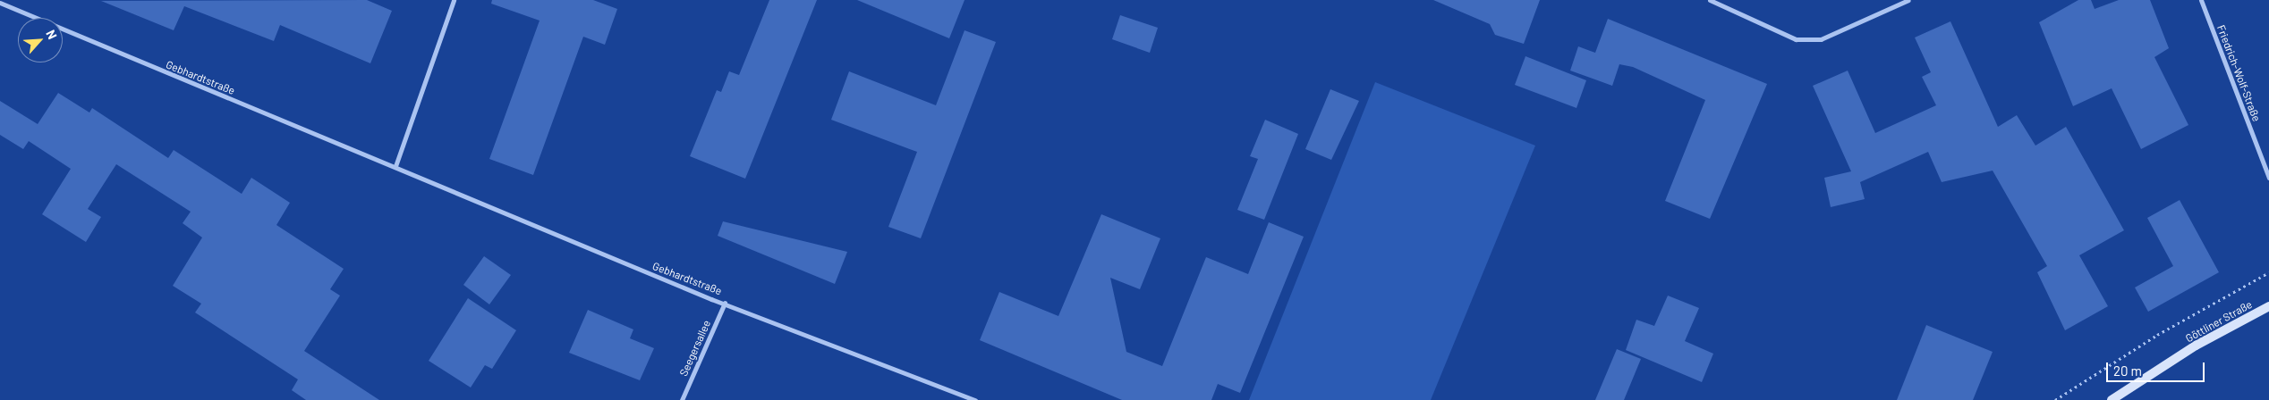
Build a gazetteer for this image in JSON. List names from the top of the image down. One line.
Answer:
{"streets":{"street":["Friedrich-Wolf-Straße","Gebhardtstraße","Göttliner Straße","Seegersallee"]},"crossings":[["Gebhardtstraße","Seegersallee"]],"scale_bar":"20 m","north":"top right"}
